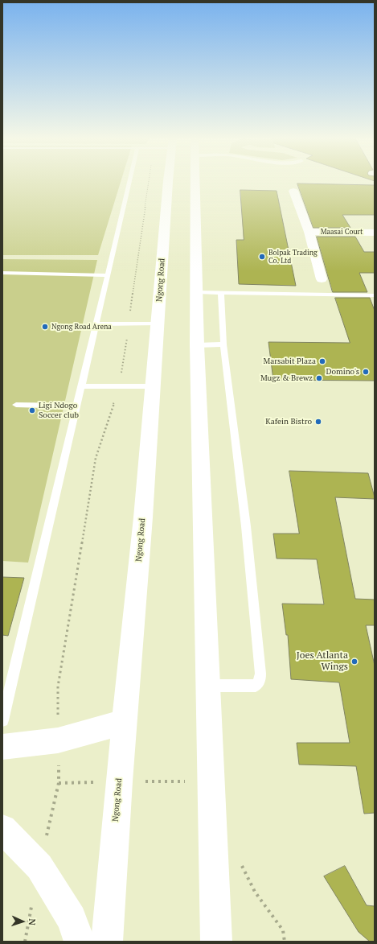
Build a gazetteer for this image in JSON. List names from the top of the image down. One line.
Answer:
{"streets":{"main road":["Maasai Court","Ngong Road"]},"places":["Bolpak Trading Co. Ltd","Ngong Road Arena","Marsabit Plaza","Domino's","Mugz & Brewz","Ligi Ndogo Soccer club","Kafein Bistro","Joes Atlanta Wings"],"north":"right"}
